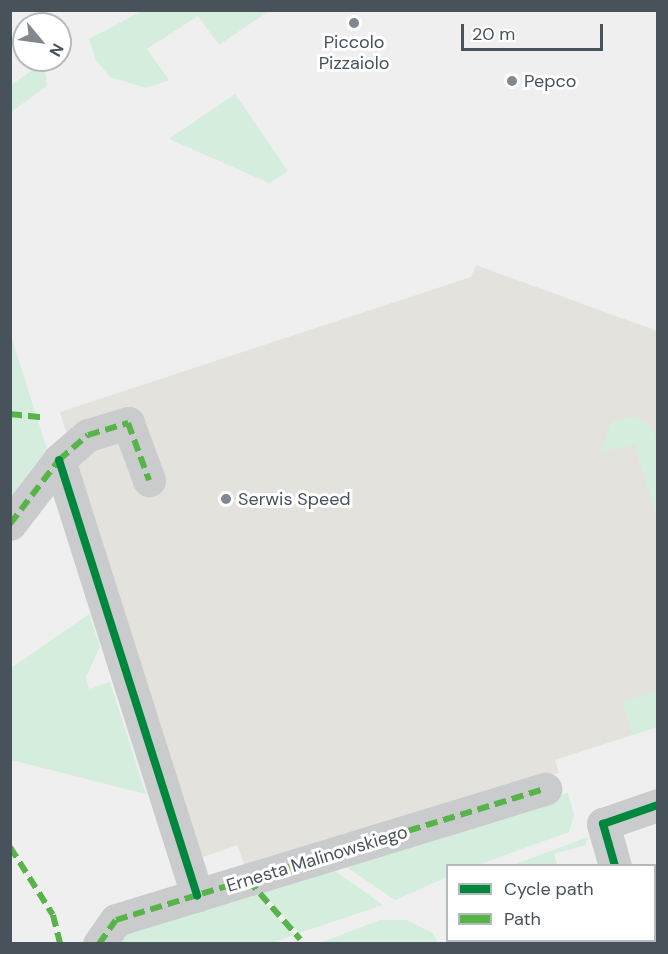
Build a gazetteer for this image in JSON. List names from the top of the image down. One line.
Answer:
{"streets":{"street":["Ernesta Malinowskiego"]},"places":["Piccolo Pizzaiolo","Pepco","Serwis Speed"],"legend":["Cycle path","Path"],"scale_bar":"20 m","north":"bottom right"}
